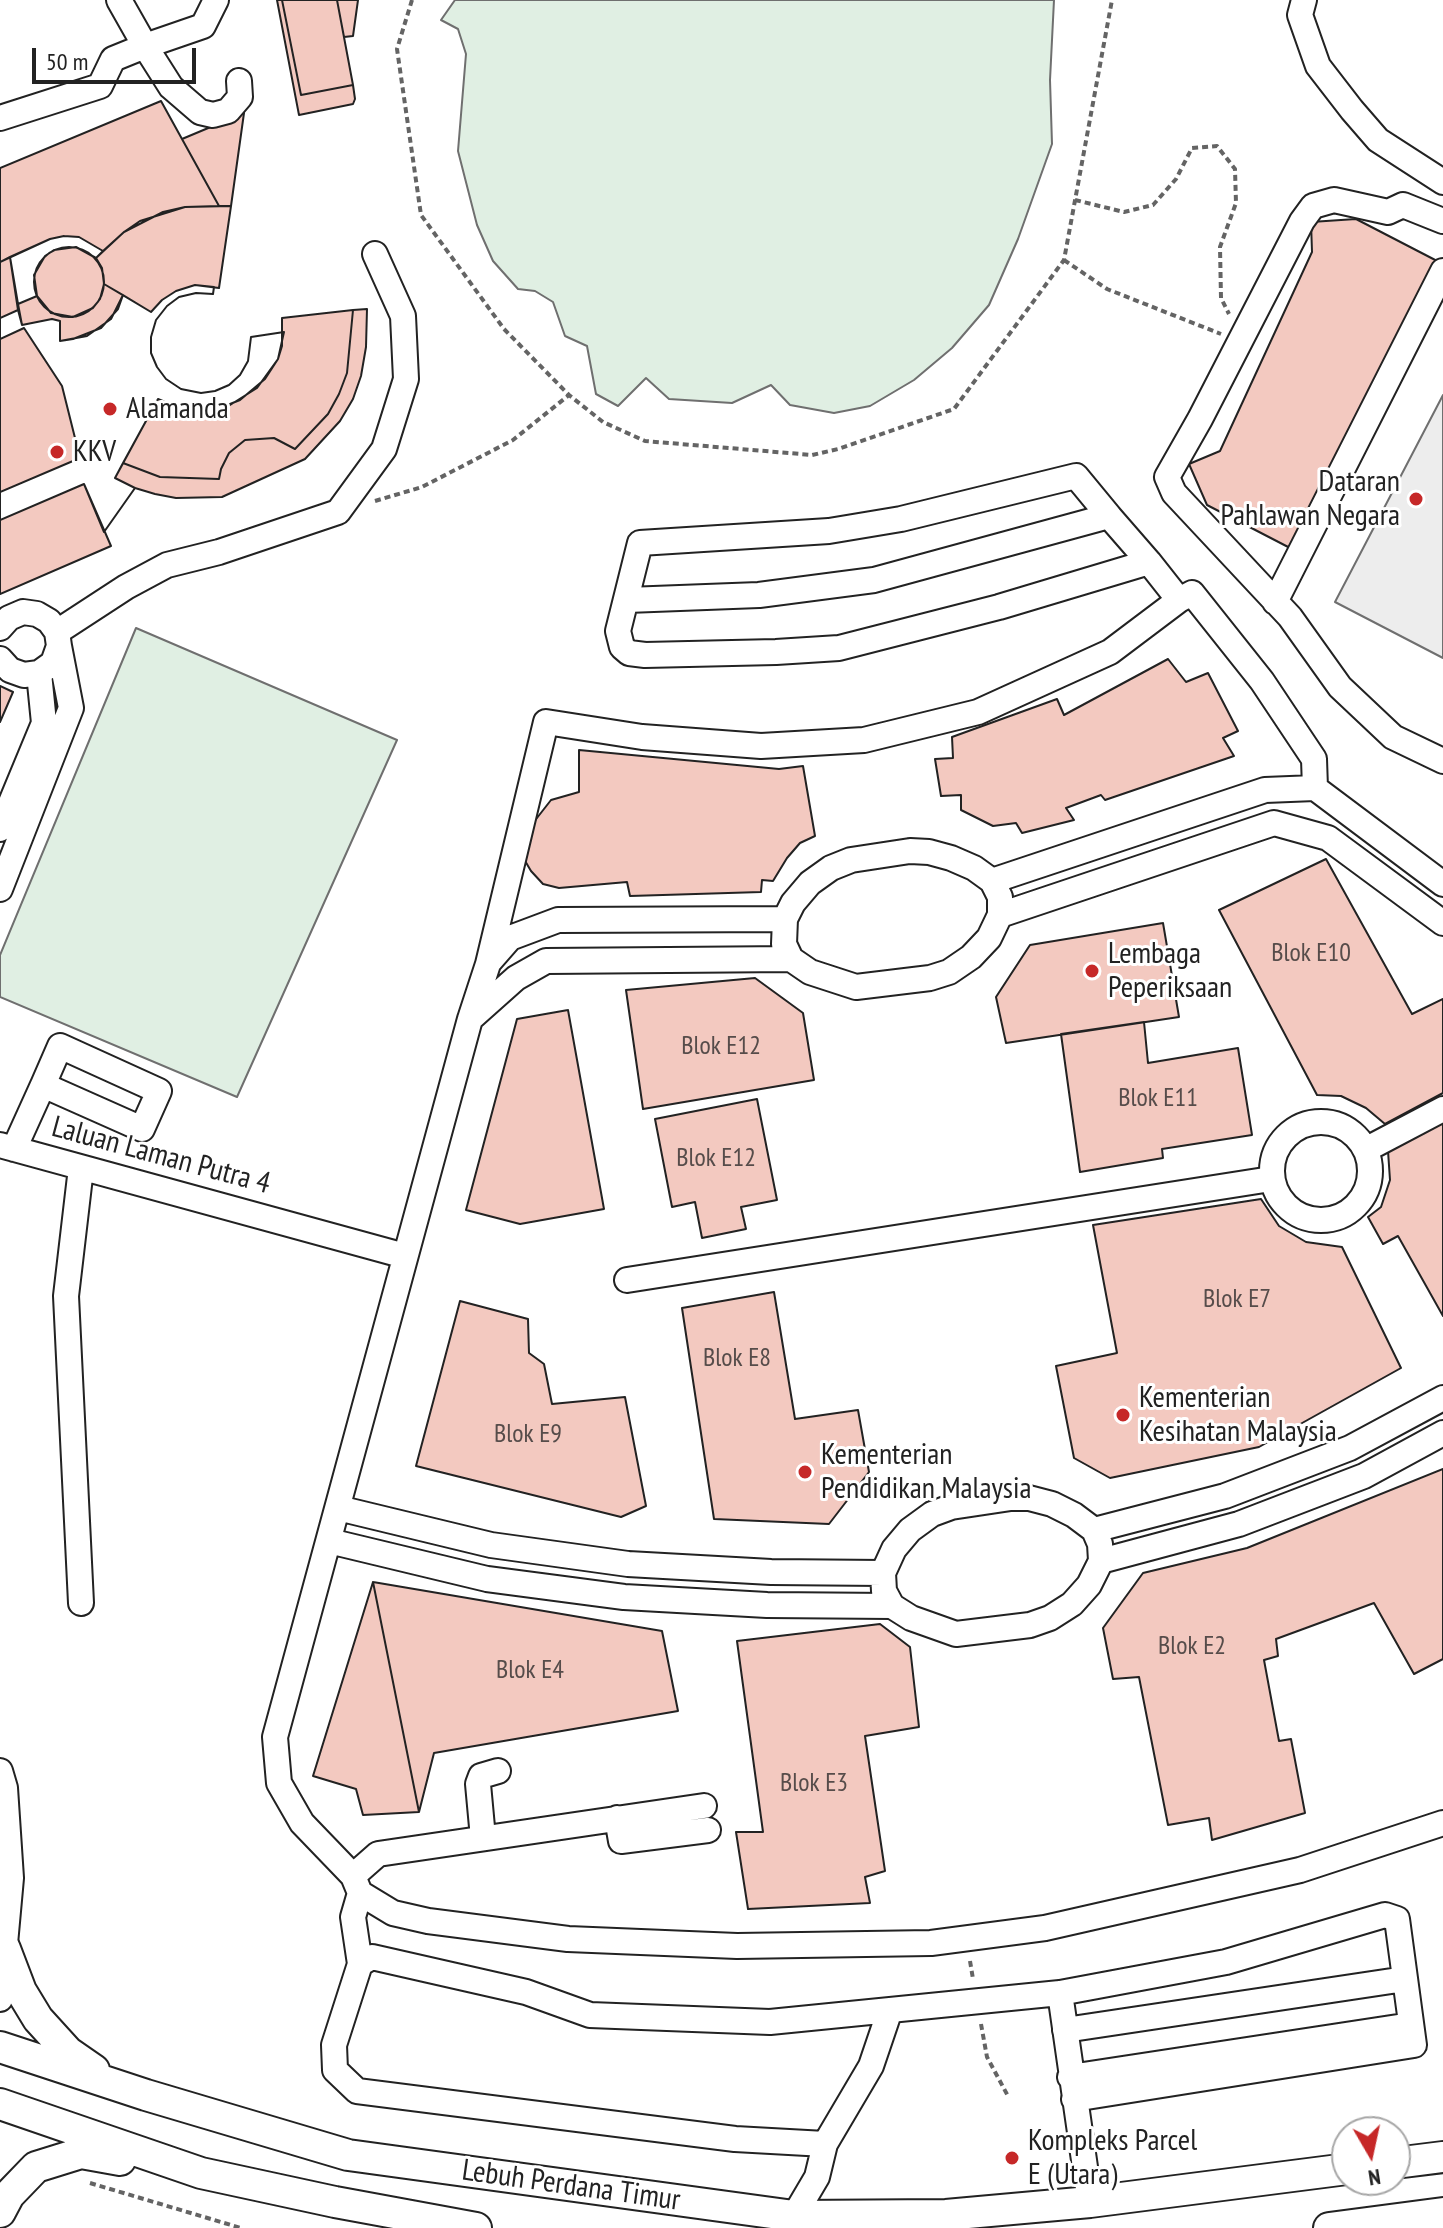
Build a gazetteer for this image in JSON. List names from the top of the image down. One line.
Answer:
{"streets":{"main road":["Lebuh Perdana Timur"],"street":["Laluan Laman Putra 4"]},"places":["Alamanda","KKV","Dataran Pahlawan Negara","Lembaga Peperiksaan","Kementerian Kesihatan Malaysia","Kementerian Pendidikan Malaysia","Kompleks Parcel E (Utara)"],"house_numbers":["Blok E10","Blok E12","Blok E11","Blok E12","Blok E7","Blok E8","Blok E9","Blok E2","Blok E4","Blok E3"],"scale_bar":"50 m","north":"bottom"}
